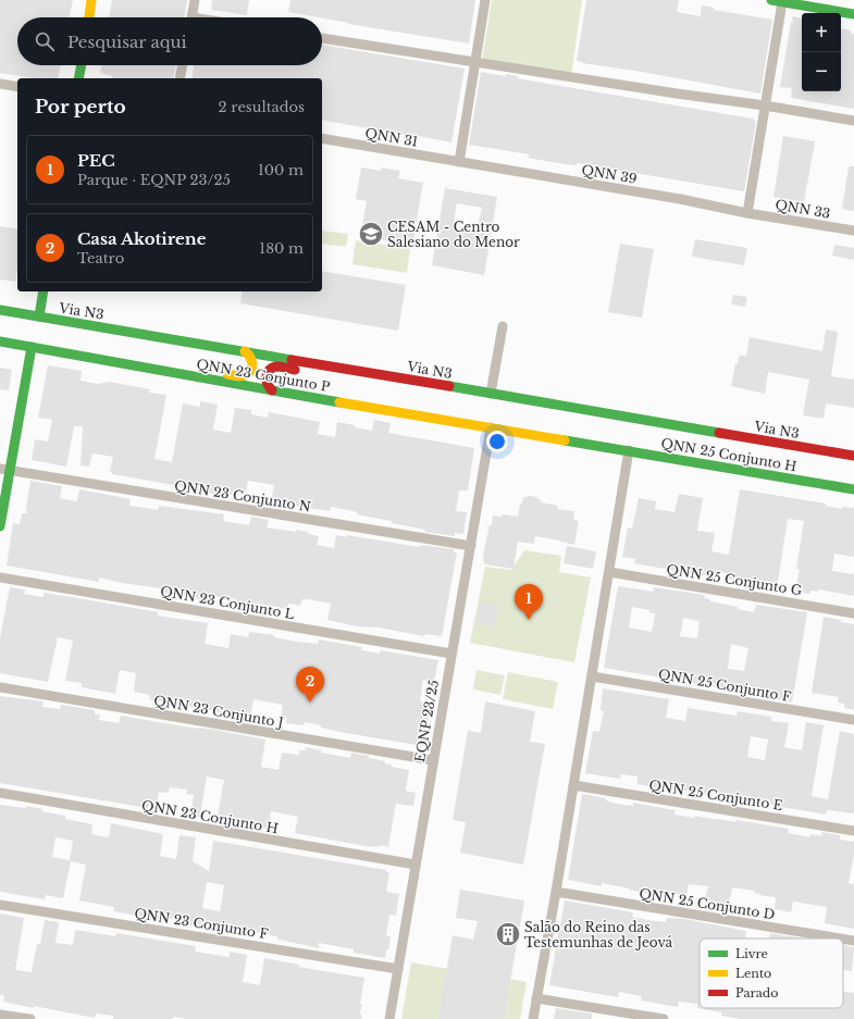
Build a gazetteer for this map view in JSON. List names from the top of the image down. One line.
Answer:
{"streets":{"main road":["Via N3","QNN 23 Conjunto P","QNN 25 Conjunto H"],"street":["QNN 31","QNN 39","QNN 33","QNN 23 Conjunto N","QNN 25 Conjunto G","QNN 23 Conjunto L","QNN 25 Conjunto F","QNN 23 Conjunto J","EQNP 23/25","QNN 25 Conjunto E","QNN 23 Conjunto H","QNN 25 Conjunto D","QNN 23 Conjunto F"]},"crossings":[["QNN 31","QNN 39"],["QNN 39","QNN 33"],["QNN 23 Conjunto P","EQNP 23/25"],["QNN 23 Conjunto N","EQNP 23/25"],["QNN 23 Conjunto L","EQNP 23/25"],["QNN 23 Conjunto J","EQNP 23/25"],["EQNP 23/25","QNN 23 Conjunto H"],["EQNP 23/25","QNN 23 Conjunto F"]],"places":{"school or university":["CESAM - Centro Salesiano do Menor"],"building":["Salão do Reino das Testemunhas de Jeová"]},"legend":["Livre","Lento","Parado"],"page":{"map_buttons":["+","−"],"search":"Pesquisar aqui","heading":["Por perto","2 resultados"],"list":[{"mark":"1","name":"PEC","note":"Parque · EQNP 23/25","value":"100 m"},{"mark":"2","name":"Casa Akotirene","note":"Teatro","value":"180 m"}],"pins":["1","2"]}}
